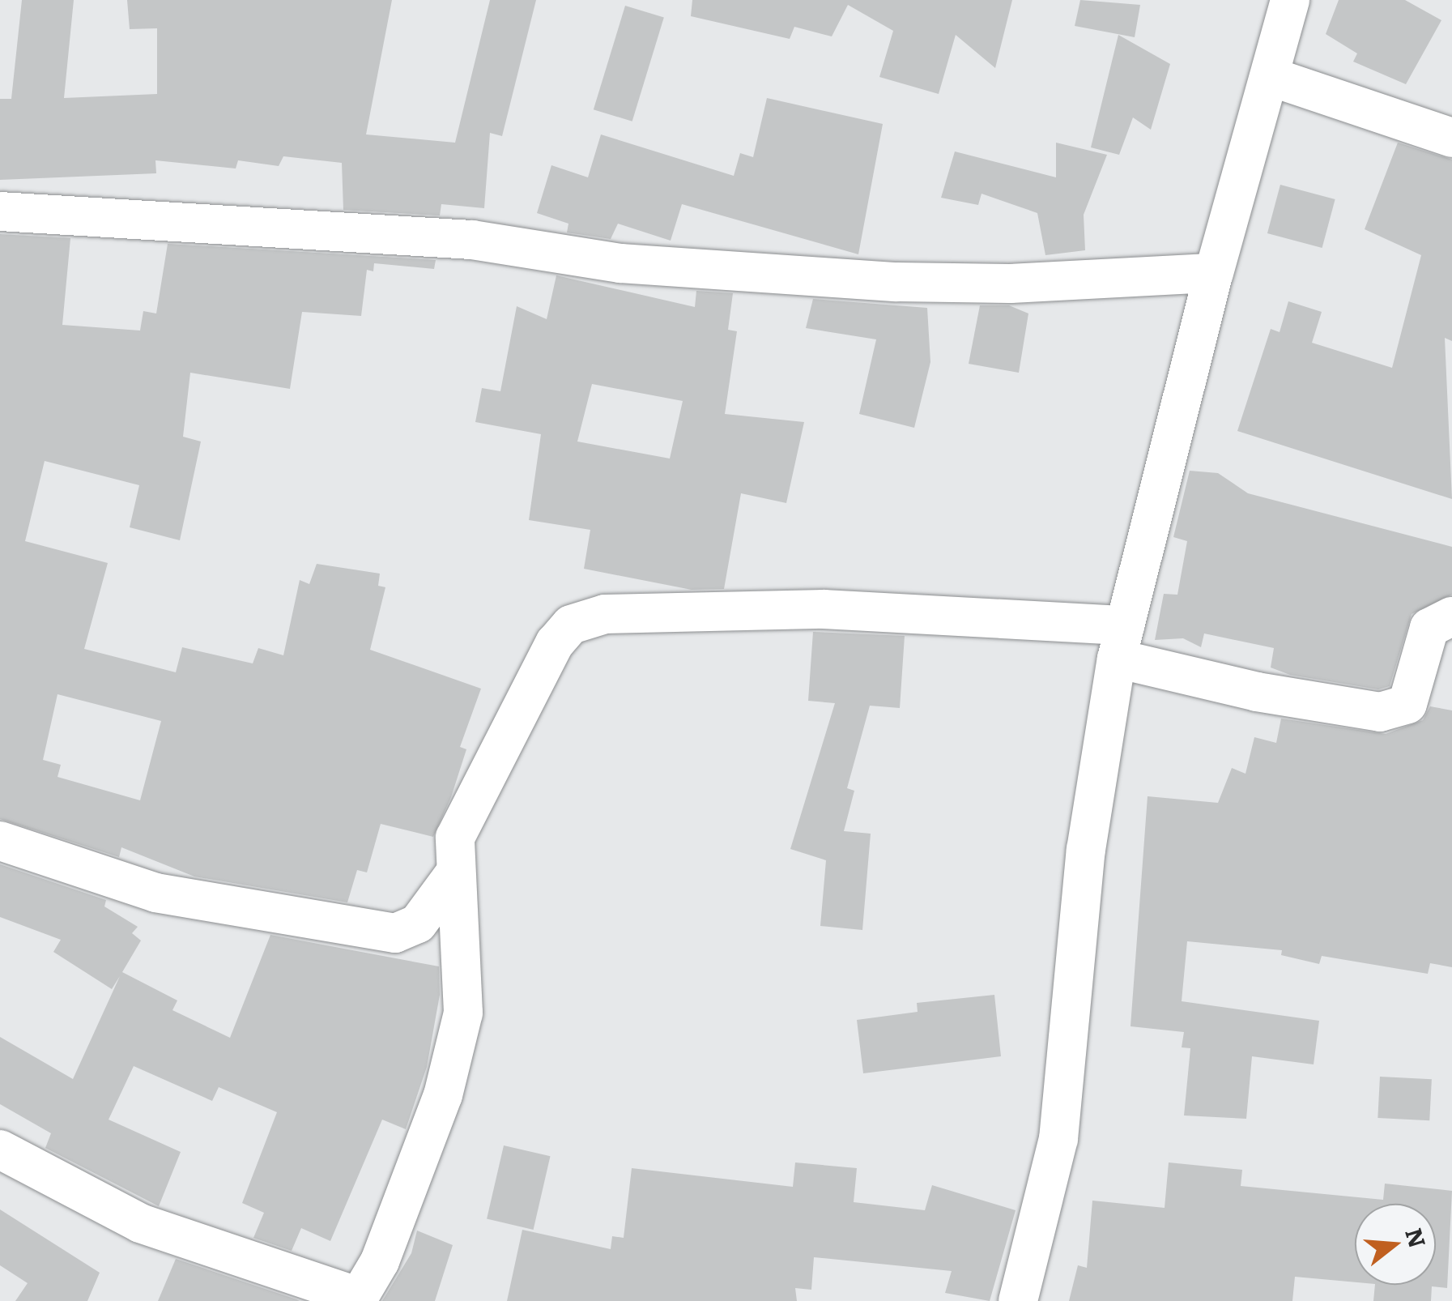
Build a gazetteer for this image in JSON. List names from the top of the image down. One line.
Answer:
{"north":"right"}
